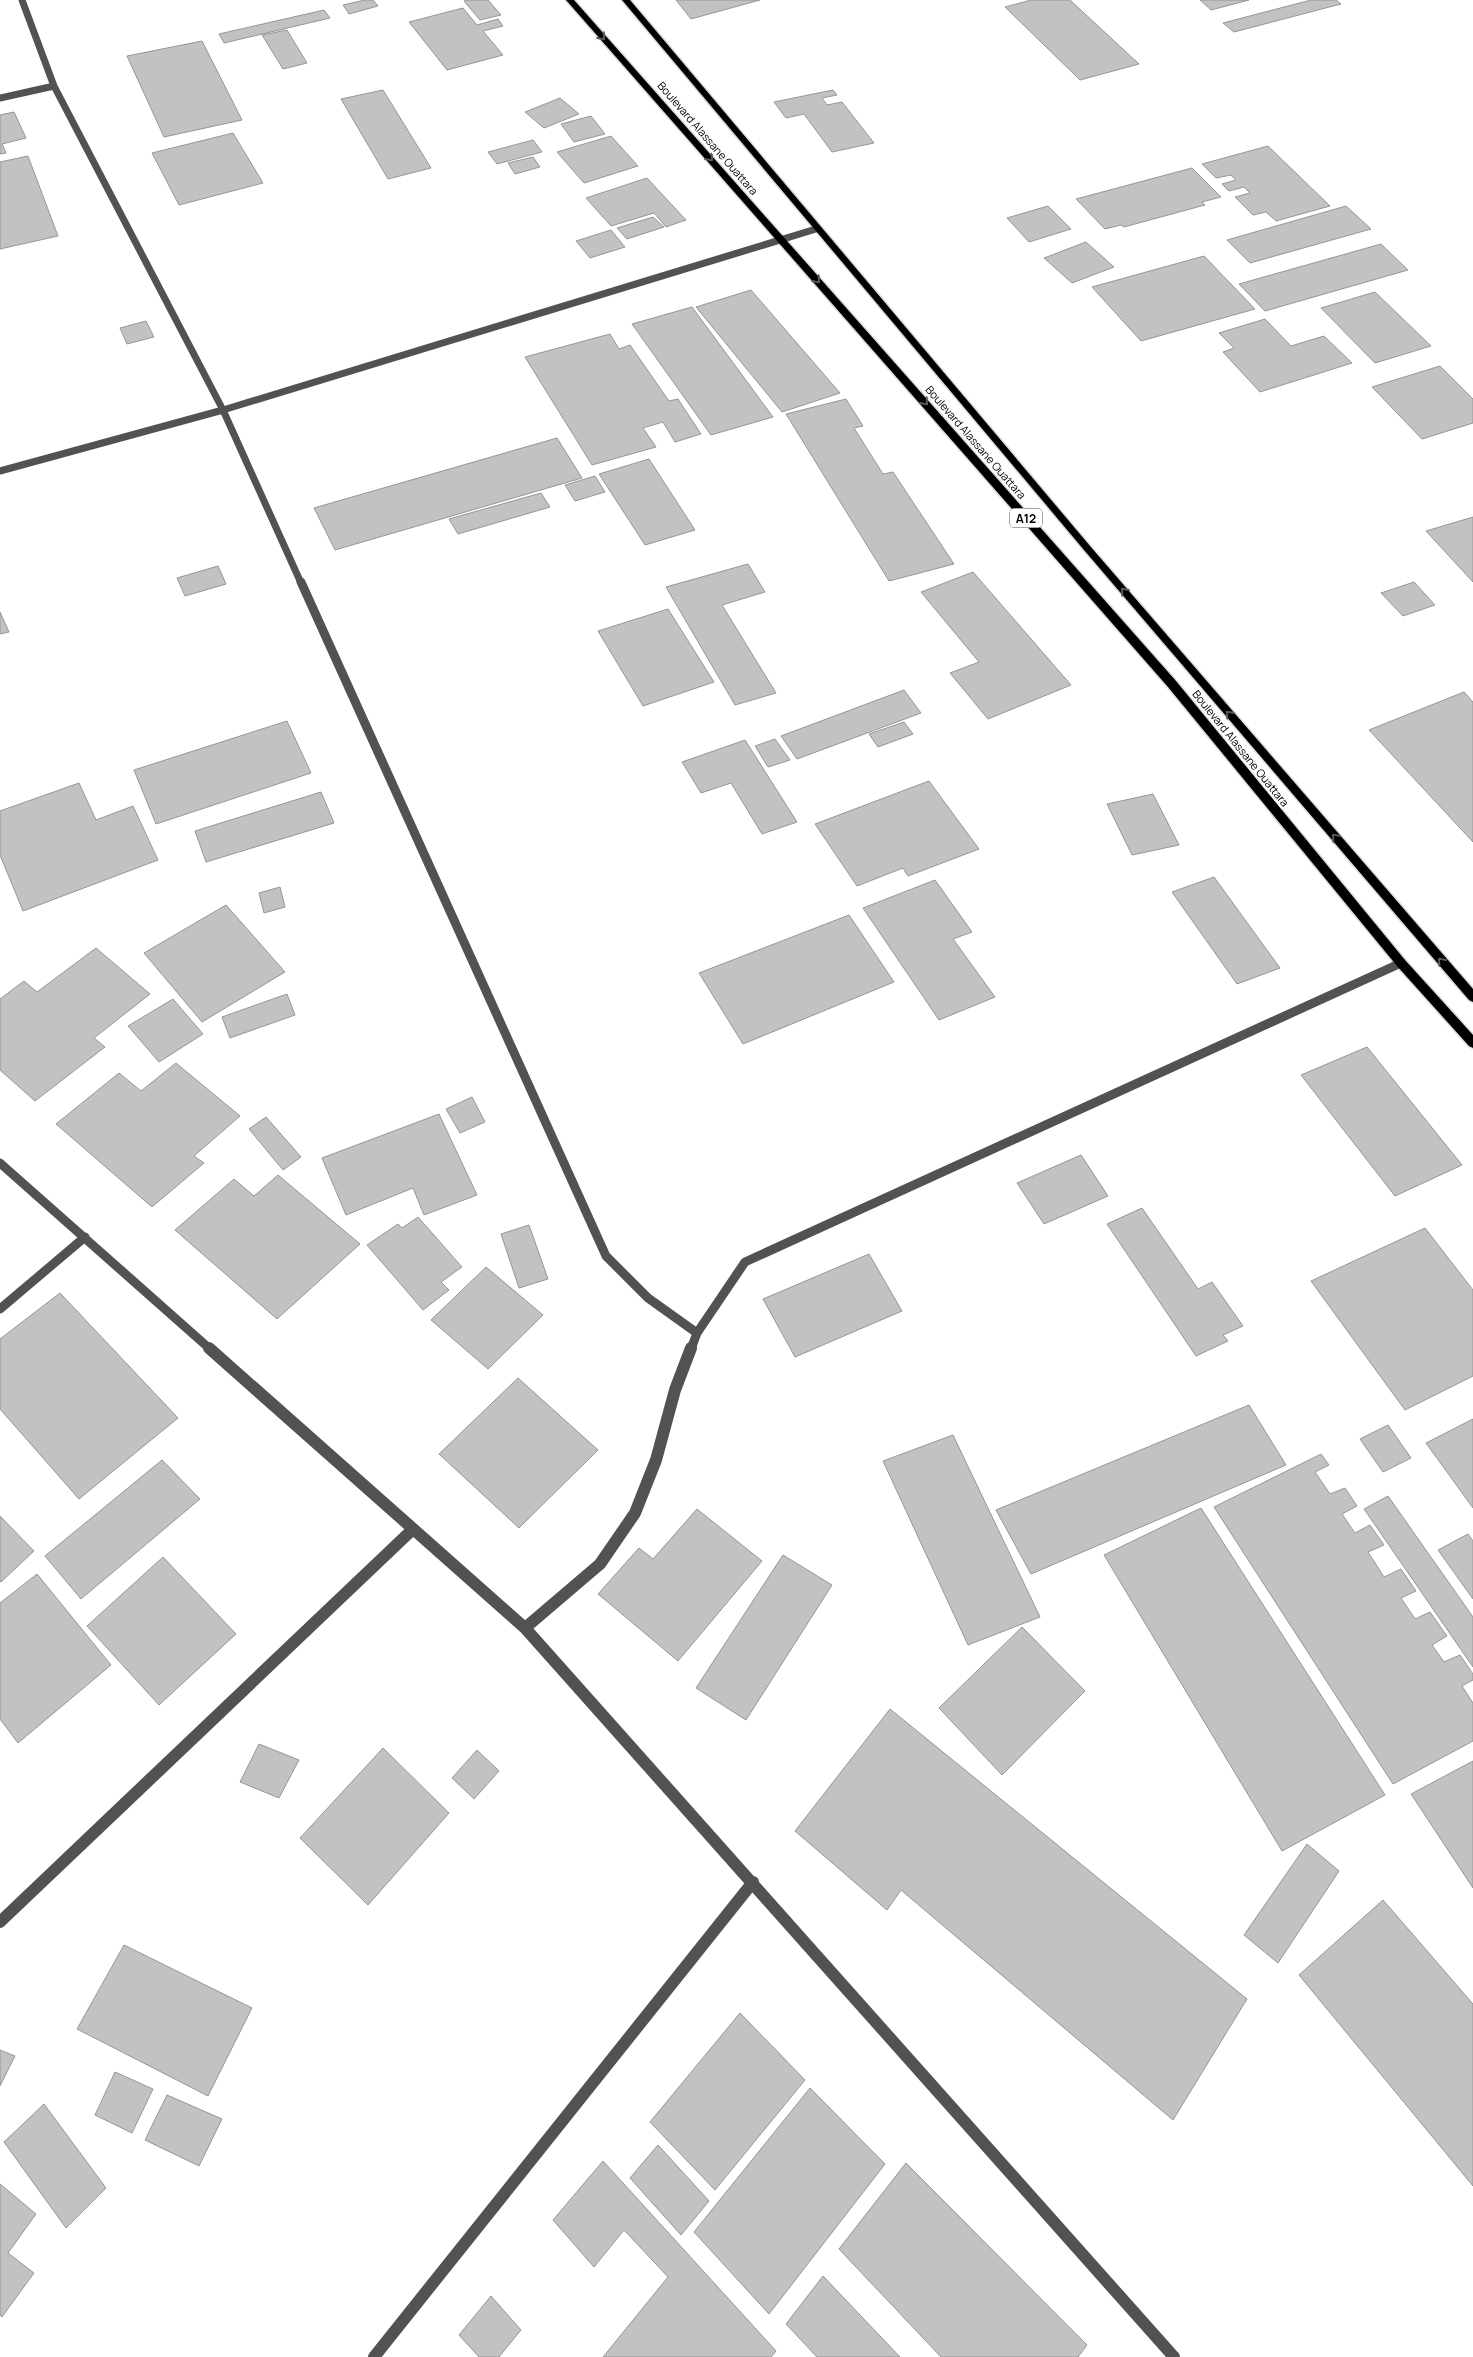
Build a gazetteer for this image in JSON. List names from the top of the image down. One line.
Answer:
{"streets":{"main road":["Boulevard Alassane Ouattara","A12"]}}
